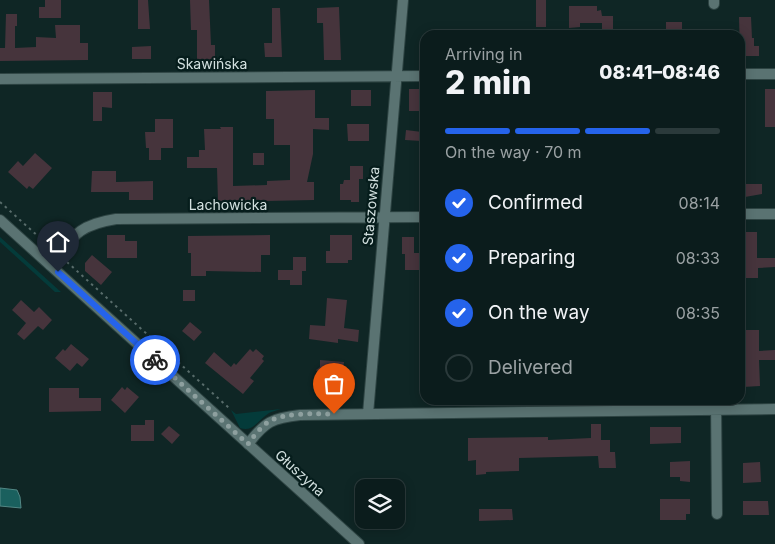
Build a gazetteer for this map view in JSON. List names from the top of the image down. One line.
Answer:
{"streets":{"street":["Skawińska","Lachowicka","Staszowska","Głuszyna"]},"crossings":[["Skawińska","Staszowska"],["Lachowicka","Staszowska"],["Lachowicka","Głuszyna"]],"page":{"heading":["2 min","Arriving in","08:41–08:46"],"bar":"On the way · 70 m","list":[["Confirmed","08:14"],["Preparing","08:33"],["On the way","08:35"],"Delivered"]}}
